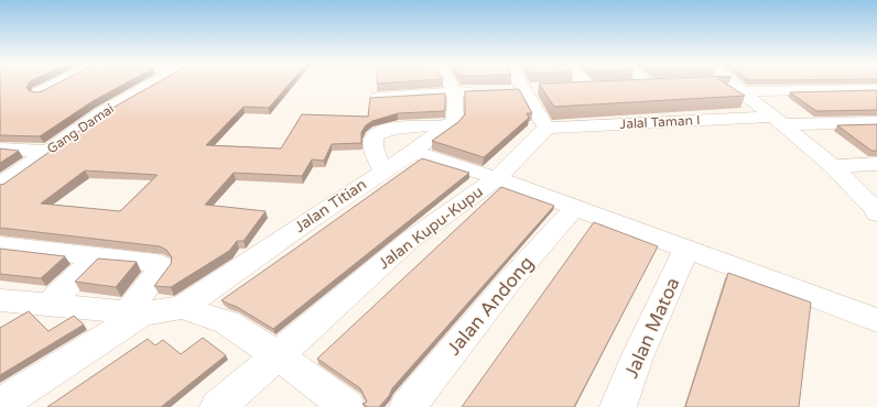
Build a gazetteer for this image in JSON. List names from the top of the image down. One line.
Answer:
{"streets":{"street":["Jalal Taman I","Gang Damai","Jalan Titian","Jalan Kupu-Kupu","Jalan Andong","Jalan Matoa"]},"crossings":[["Jalal Taman I","Jalan Kupu-Kupu"]]}
